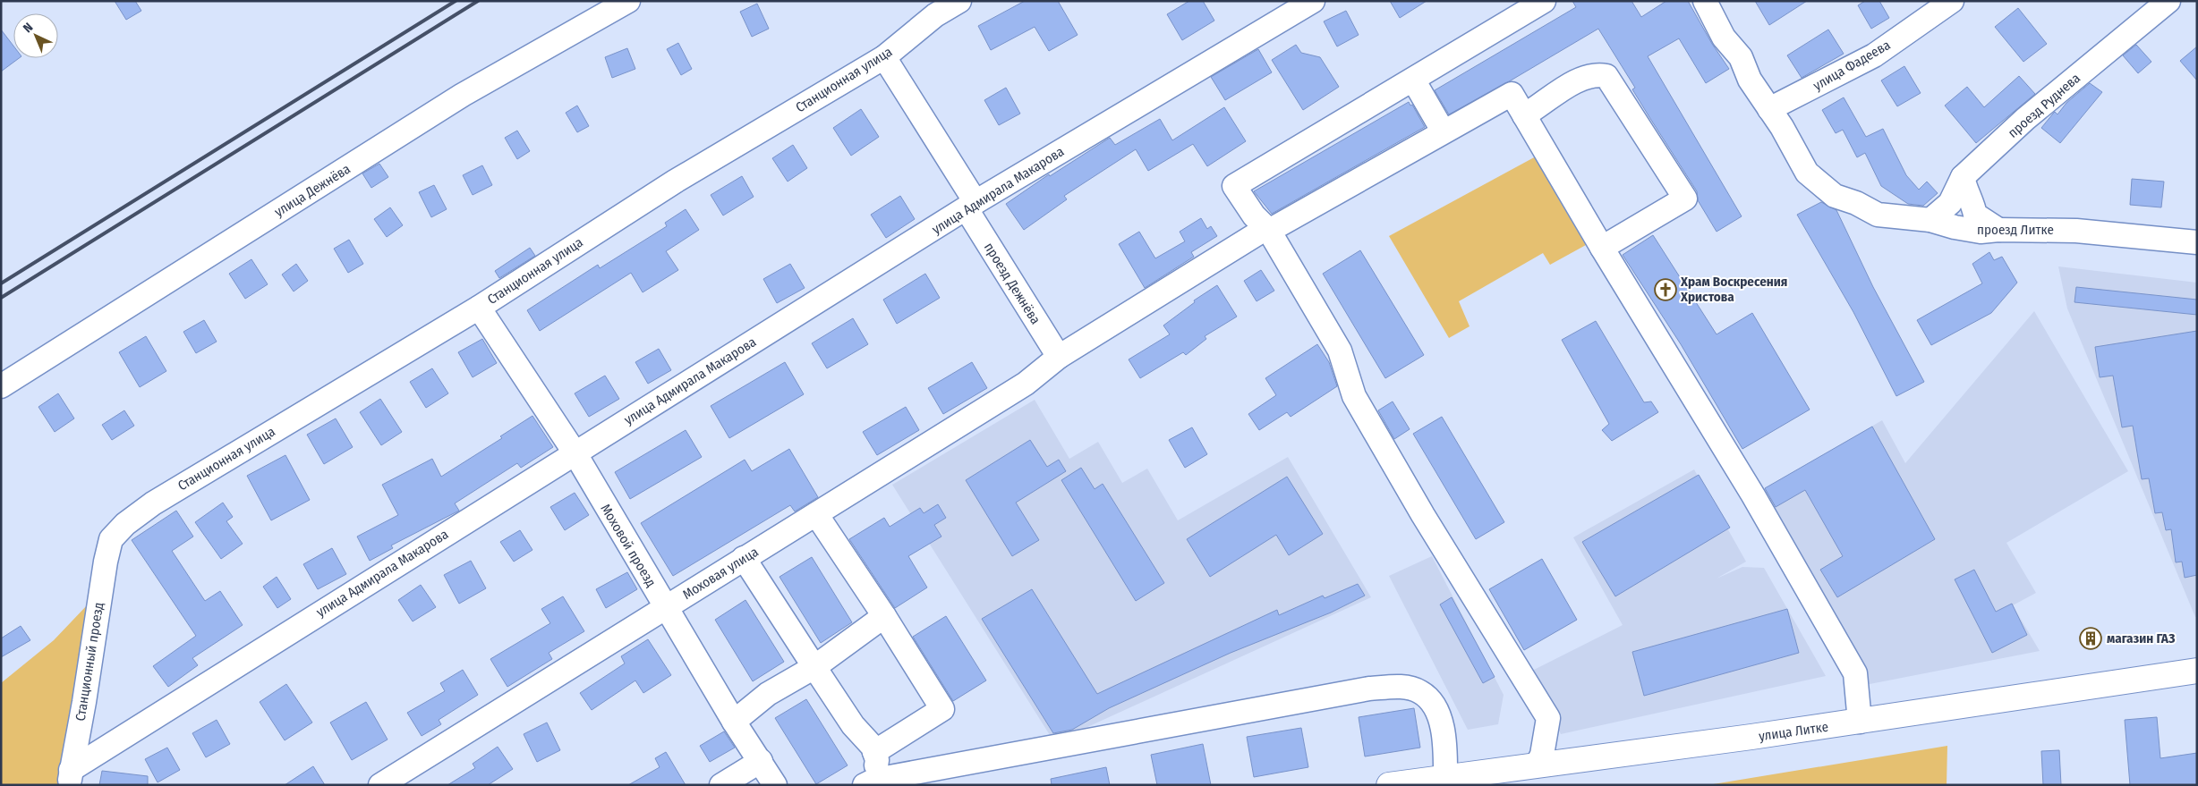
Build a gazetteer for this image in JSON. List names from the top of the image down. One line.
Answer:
{"streets":{"main road":["улица Литке"],"street":["улица Фадеева","Станционная улица","проезд Руднева","улица Дежнёва","улица Адмирала Макарова","проезд Литке","проезд Дежнёва","Моховой проезд","Моховая улица","Станционный проезд"]},"crossings":[["улица Фадеева","проезд Литке"],["Станционная улица","проезд Дежнёва"],["Станционная улица","Моховой проезд"],["Станционная улица","Станционный проезд"],["проезд Руднева","проезд Литке"],["улица Адмирала Макарова","проезд Дежнёва"],["улица Адмирала Макарова","Моховой проезд"],["улица Адмирала Макарова","Станционный проезд"],["проезд Дежнёва","Моховая улица"],["Моховой проезд","Моховая улица"]],"places":{"church":["Храм Воскресения Христова"],"building":["магазин ГАЗ"]},"north":"top left"}
